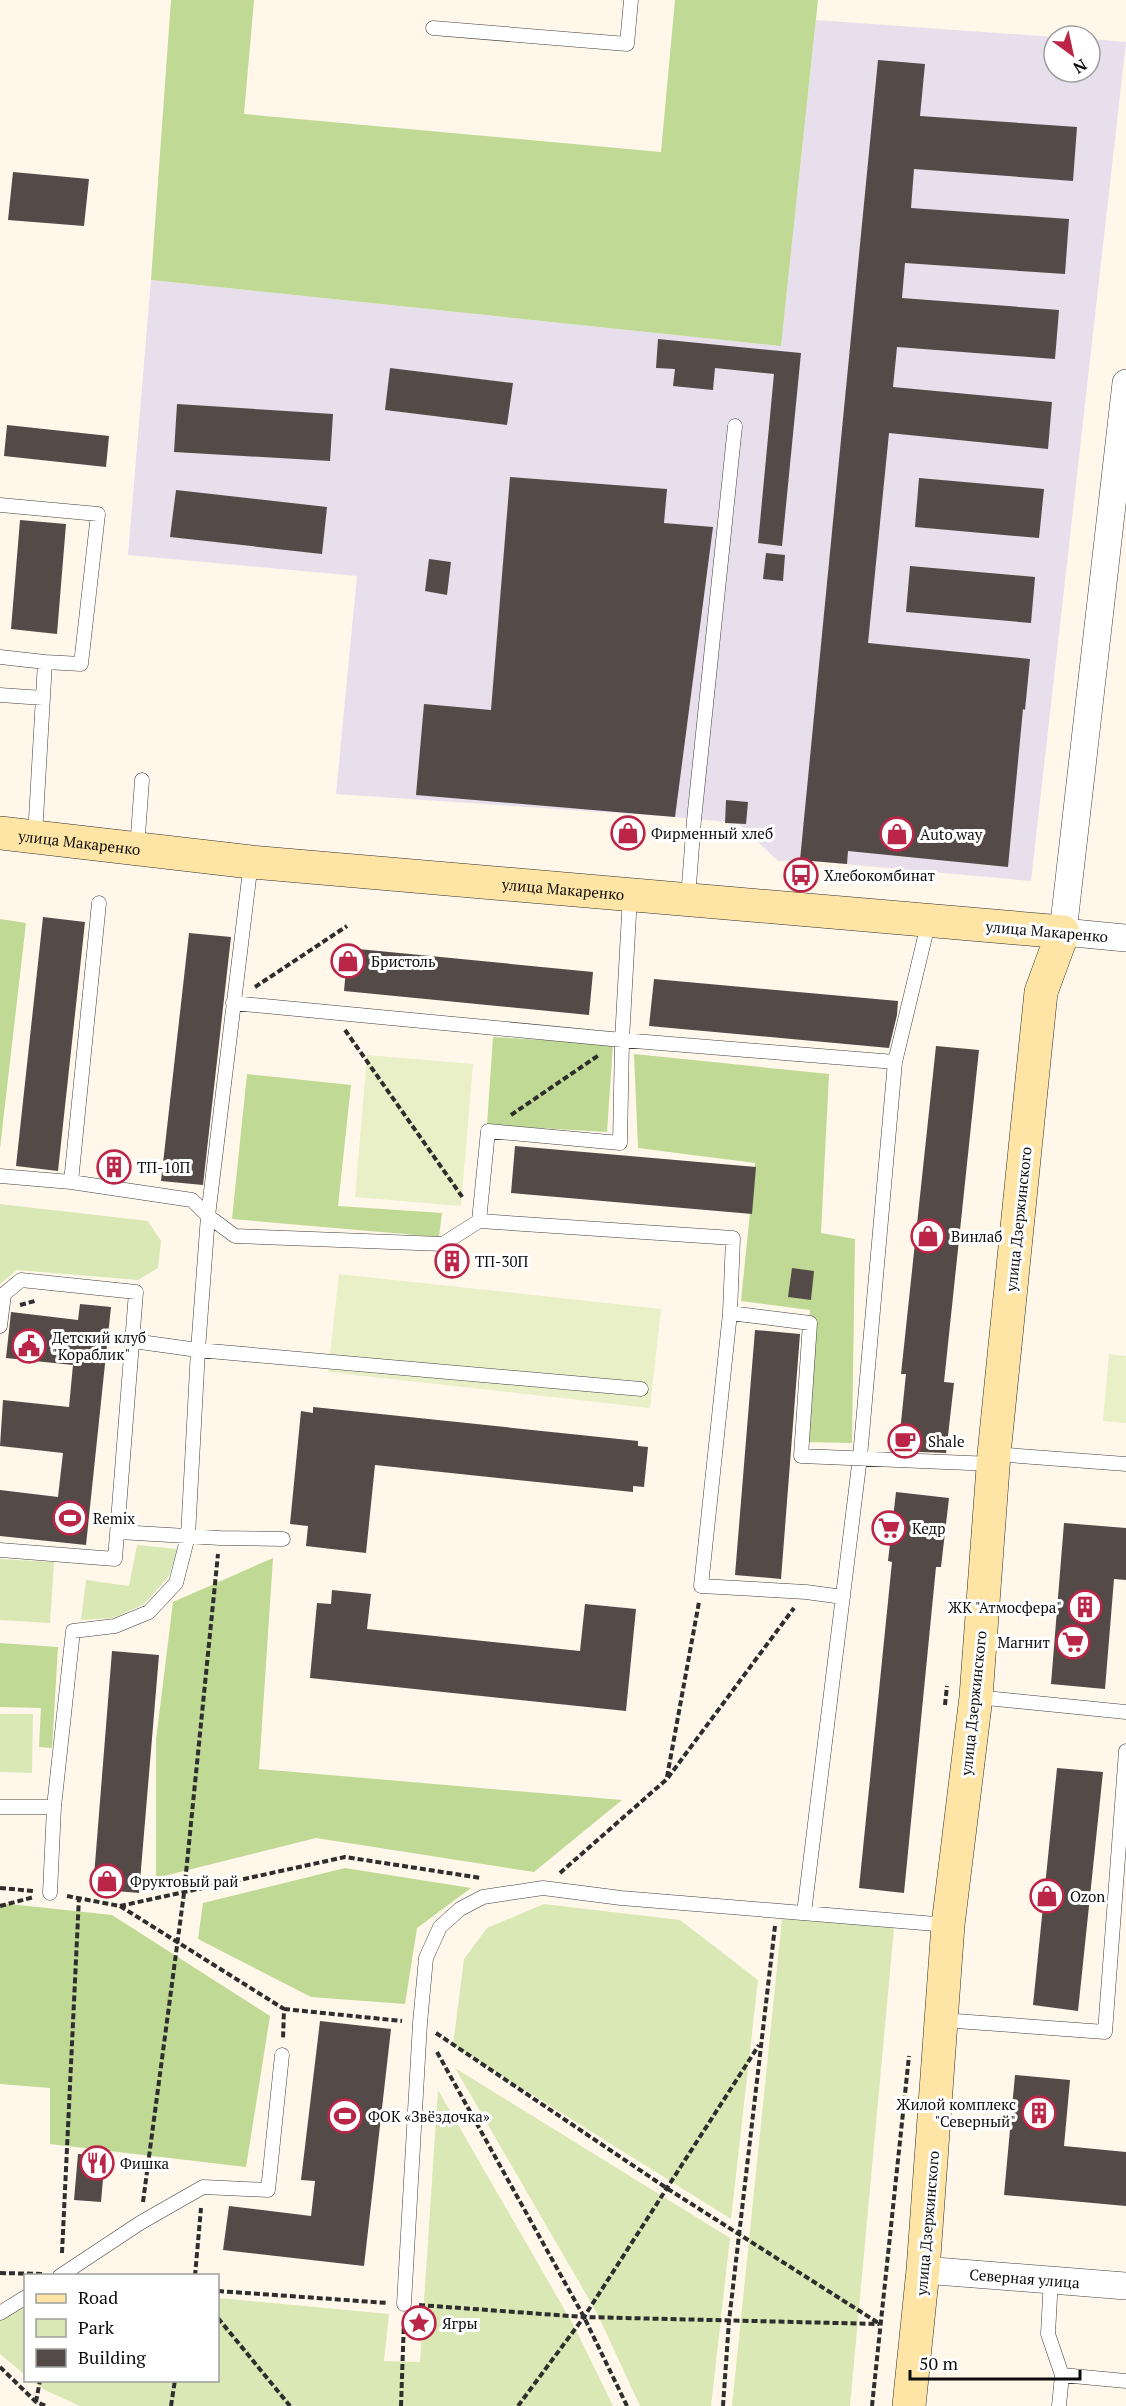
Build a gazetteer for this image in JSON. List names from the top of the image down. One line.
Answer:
{"streets":{"street":["улица Макаренко","улица Дзержинского","Северная улица"]},"crossings":[["улица Макаренко","улица Дзержинского"],["улица Дзержинского","Северная улица"]],"places":{"shop":["Фирменный хлеб","Auto way","Бристоль","Винлаб","Фруктовый рай","Ozon"],"bus stop":["Хлебокомбинат"],"building":["ТП-10П","ТП-30П","ЖК \"Атмосфера\"","Жилой комплекс \"Северный\""],"public building":["Детский клуб \"Кораблик\""],"cafe":["Shale"],"sports":["Remix","ФОК «Звёздочка»"],"supermarket":["Кедр","Магнит"],"restaurant":["Фишка"],"place":["Ягры"]},"legend":["Road","Park","Building"],"scale_bar":"50 m","north":"bottom right"}
